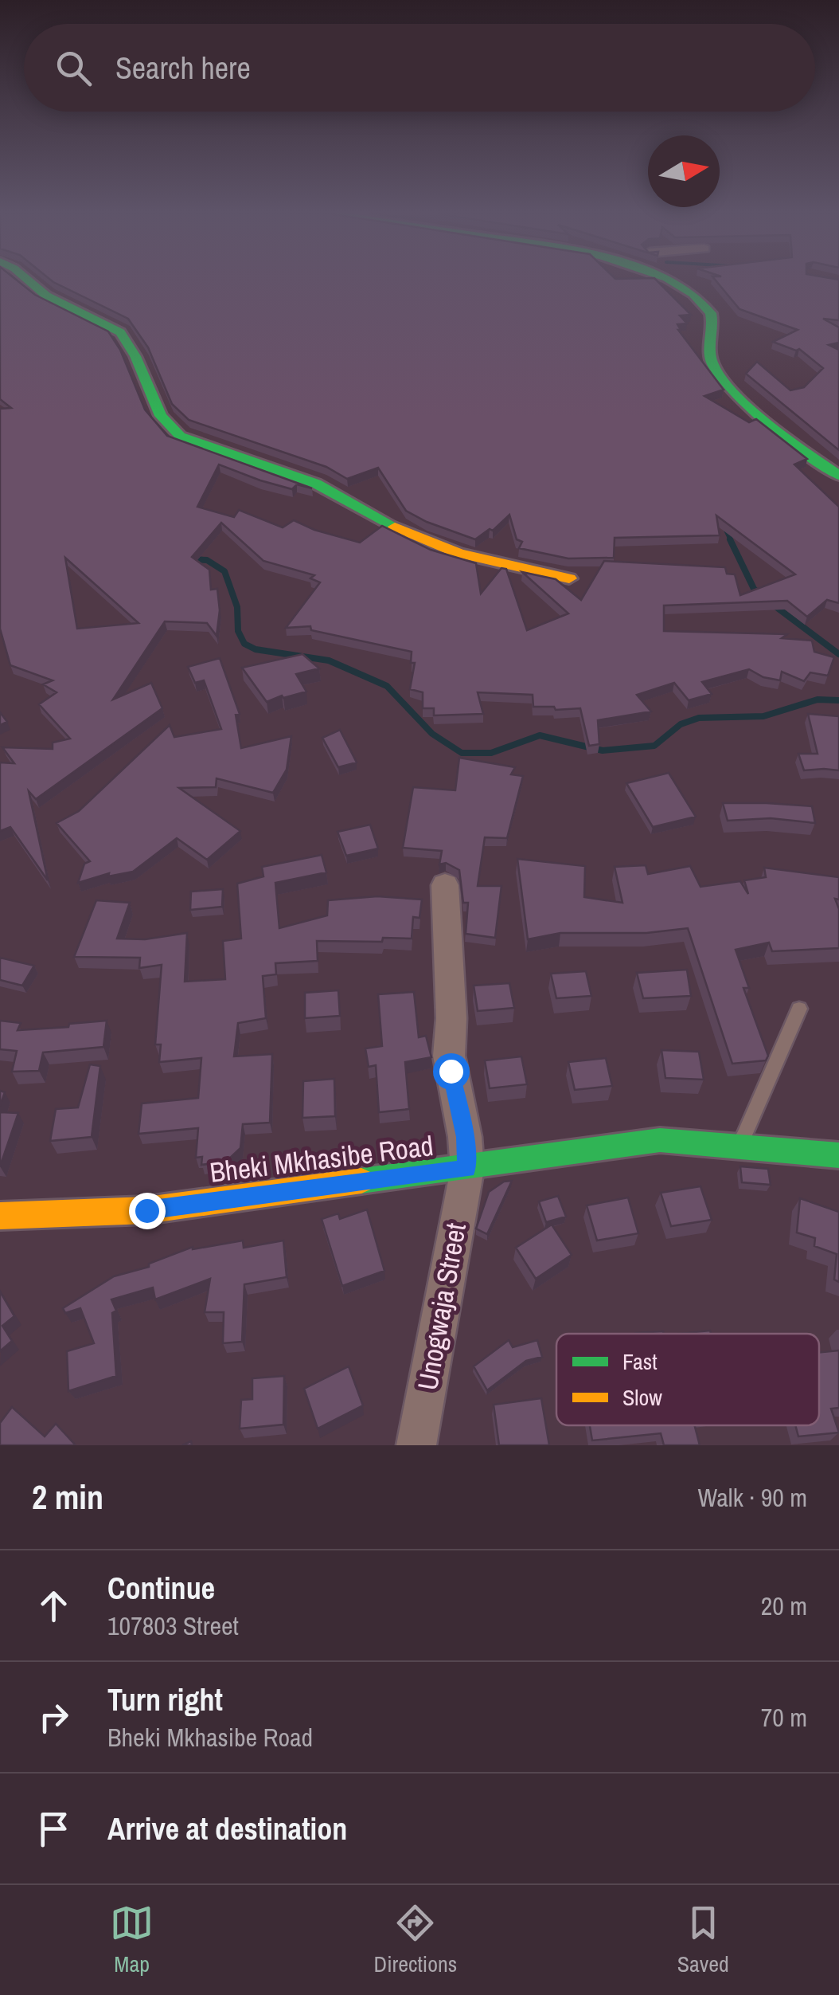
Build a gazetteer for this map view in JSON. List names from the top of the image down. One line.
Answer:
{"streets":{"street":["Bheki Mkhasibe Road","Unogwaja Street"]},"crossings":[["Bheki Mkhasibe Road","Unogwaja Street"]],"legend":["Fast","Slow"],"north":"right","page":{"search":"Search here","heading":["2 min","Walk · 90 m"],"list":[["Continue","107803 Street","20 m"],["Turn right","Bheki Mkhasibe Road","70 m"],"Arrive at destination"],"nav":["Map","Directions","Saved"]}}
